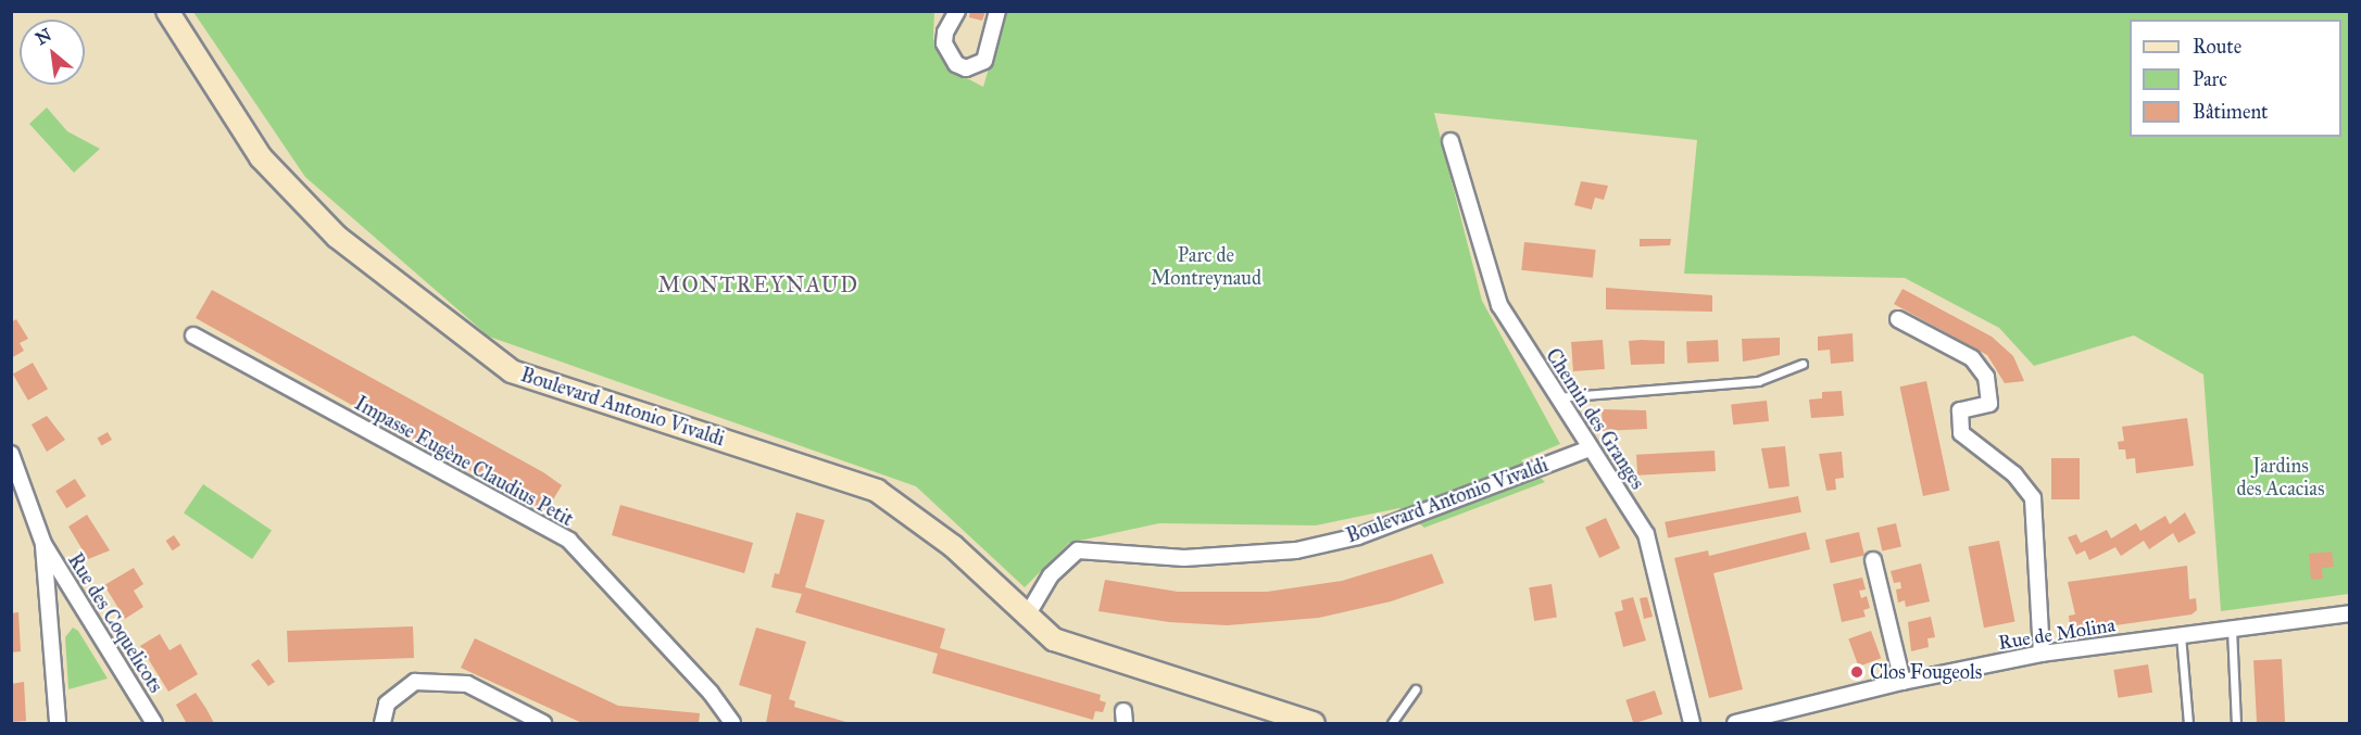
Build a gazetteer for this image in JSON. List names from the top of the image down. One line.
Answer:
{"streets":{"street":["Boulevard Antonio Vivaldi","Chemin des Granges","Impasse Eugène Claudius Petit","Rue des Coquelicots","Rue de Molina"]},"crossings":[["Boulevard Antonio Vivaldi","Chemin des Granges"]],"districts":["MONTREYNAUD"],"parks":["Parc de Montreynaud","Jardins des Acacias"],"places":["Clos Fougeols"],"legend":["Route","Parc","Bâtiment"],"north":"top left"}
